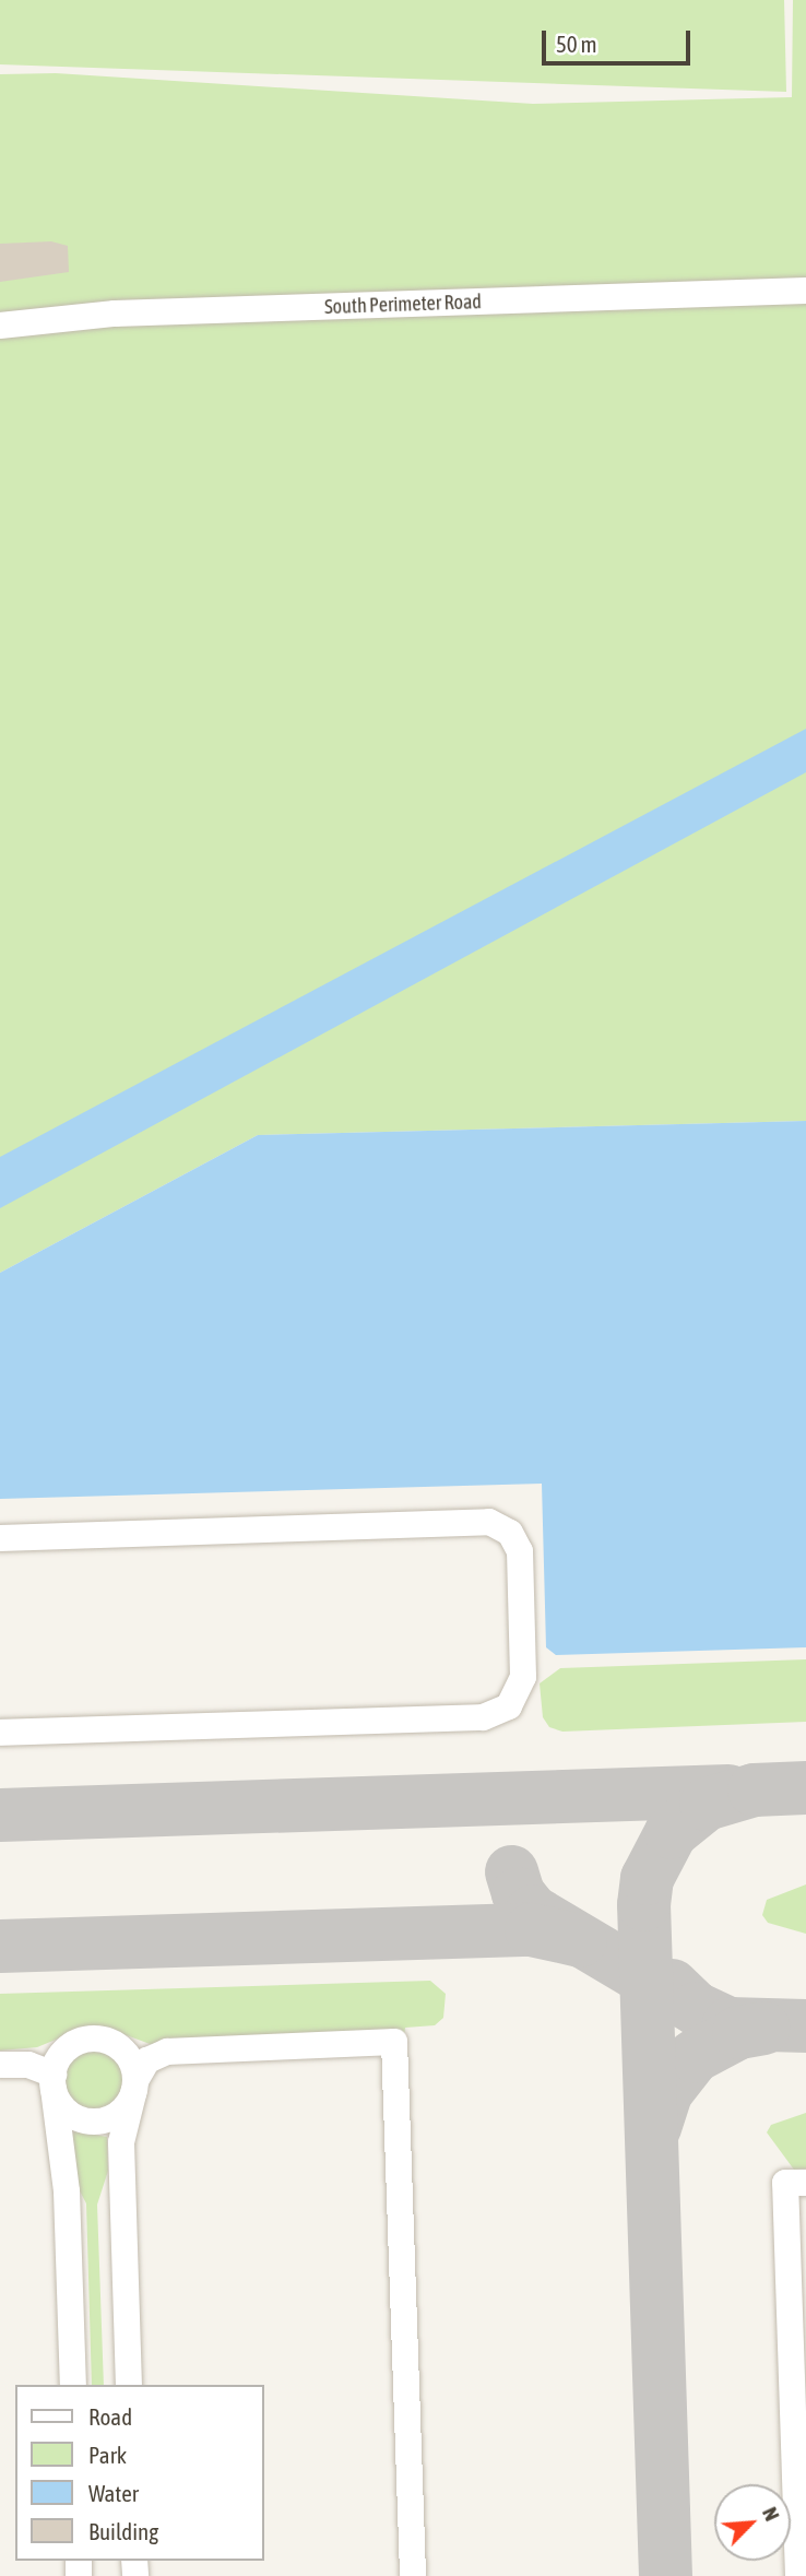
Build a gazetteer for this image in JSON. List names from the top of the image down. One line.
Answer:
{"streets":{"lane":["South Perimeter Road"]},"legend":["Road","Park","Water","Building"],"scale_bar":"50 m","north":"top right"}
